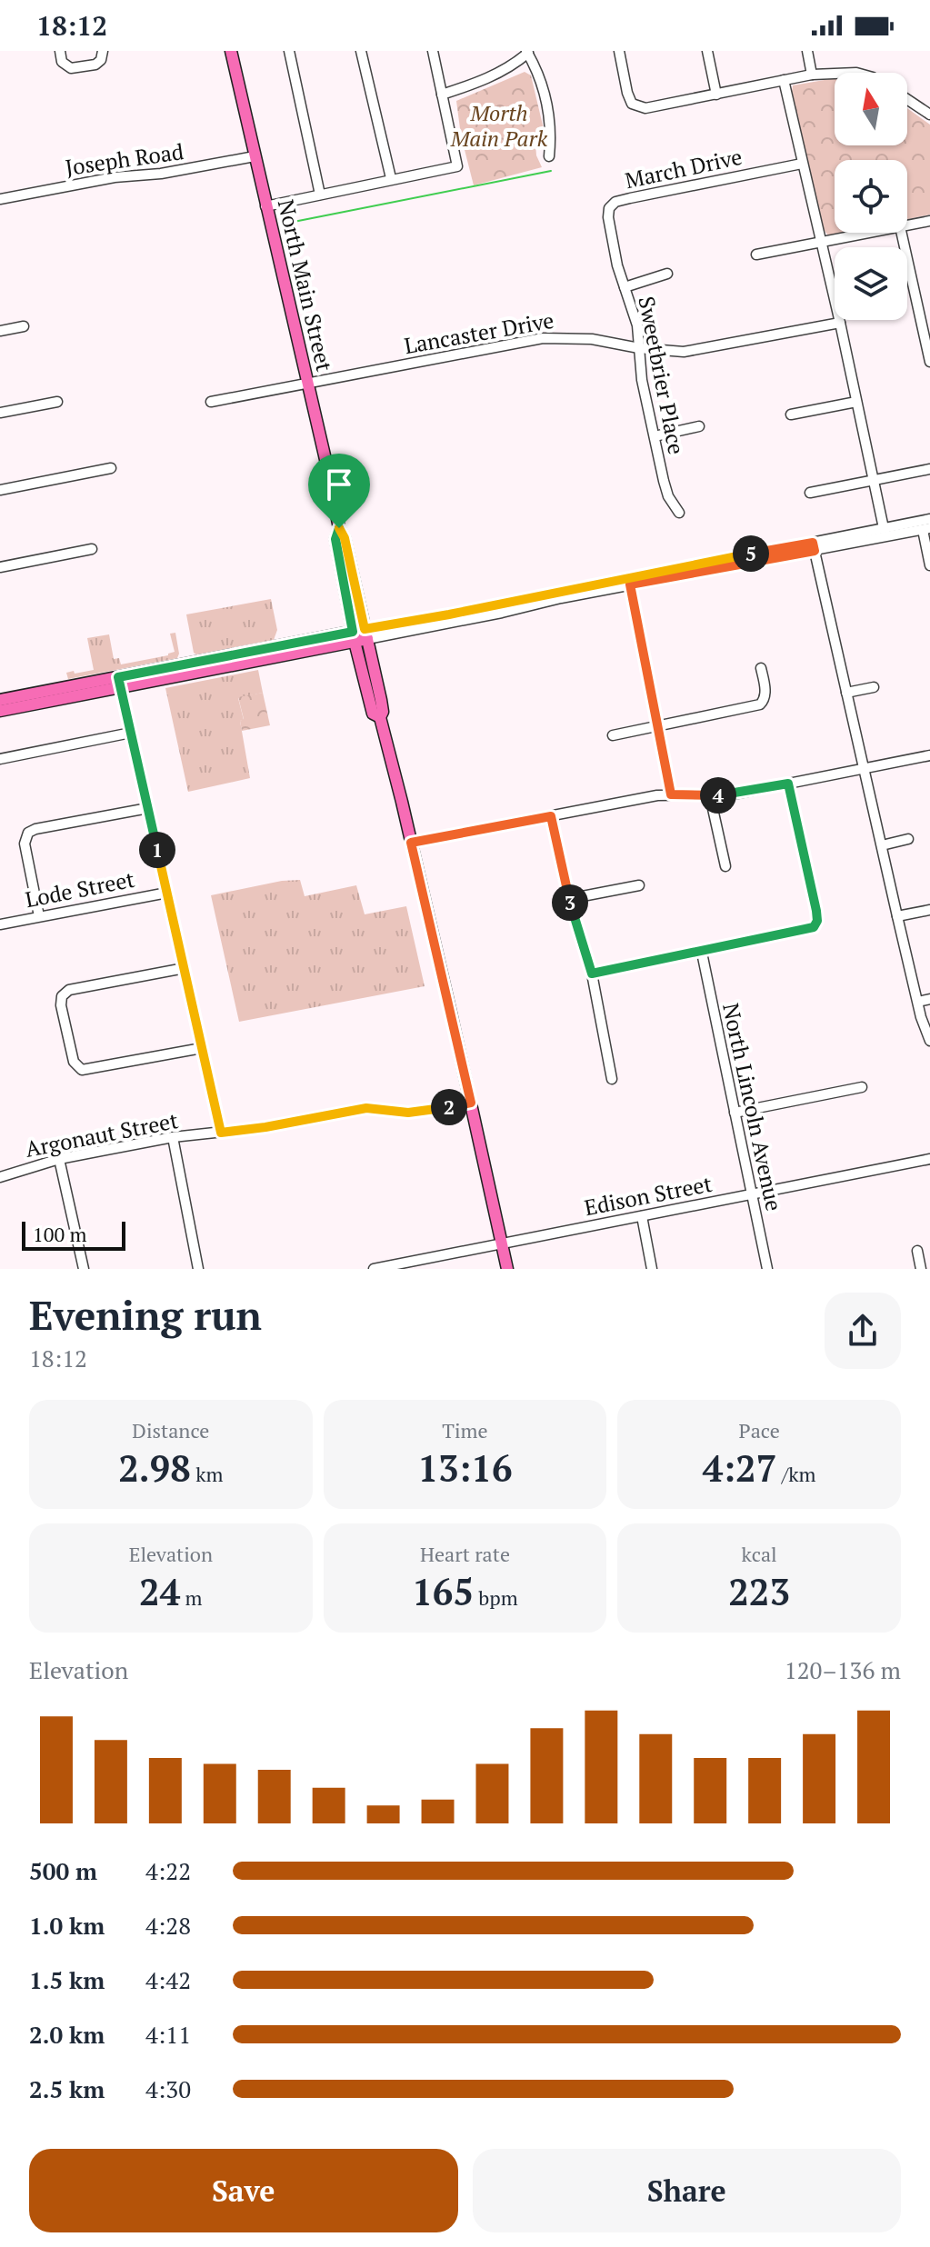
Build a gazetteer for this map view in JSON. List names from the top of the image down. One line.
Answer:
{"streets":{"main road":["North Main Street"],"street":["Joseph Road","March Drive","Lancaster Drive","Sweetbrier Place","Lode Street","North Lincoln Avenue","Argonaut Street","Edison Street"]},"crossings":[["Joseph Road","North Main Street"],["March Drive","Sweetbrier Place"],["North Main Street","Lancaster Drive"],["North Main Street","Argonaut Street"],["North Main Street","Edison Street"],["Lancaster Drive","Sweetbrier Place"],["North Lincoln Avenue","Edison Street"]],"parks":["Morth Main Park"],"scale_bar":"100 m","north":"top","page":{"status":"18:12","pins":["5","4","1","3","2"],"scale":"100 m","heading":["Evening run","18:12"],"stats":[["Distance","2.98 km"],["Time","13:16"],["Pace","4:27 /km"],["Elevation","24 m"],["Heart rate","165 bpm"],["kcal","223"]],"chart":["Elevation","120–136 m"],"list":[{"name":"500 m","note":"4:22"},{"name":"1.0 km","note":"4:28"},{"name":"1.5 km","note":"4:42"},{"name":"2.0 km","note":"4:11"},{"name":"2.5 km","note":"4:30"}],"buttons":["Save","Share"]}}
